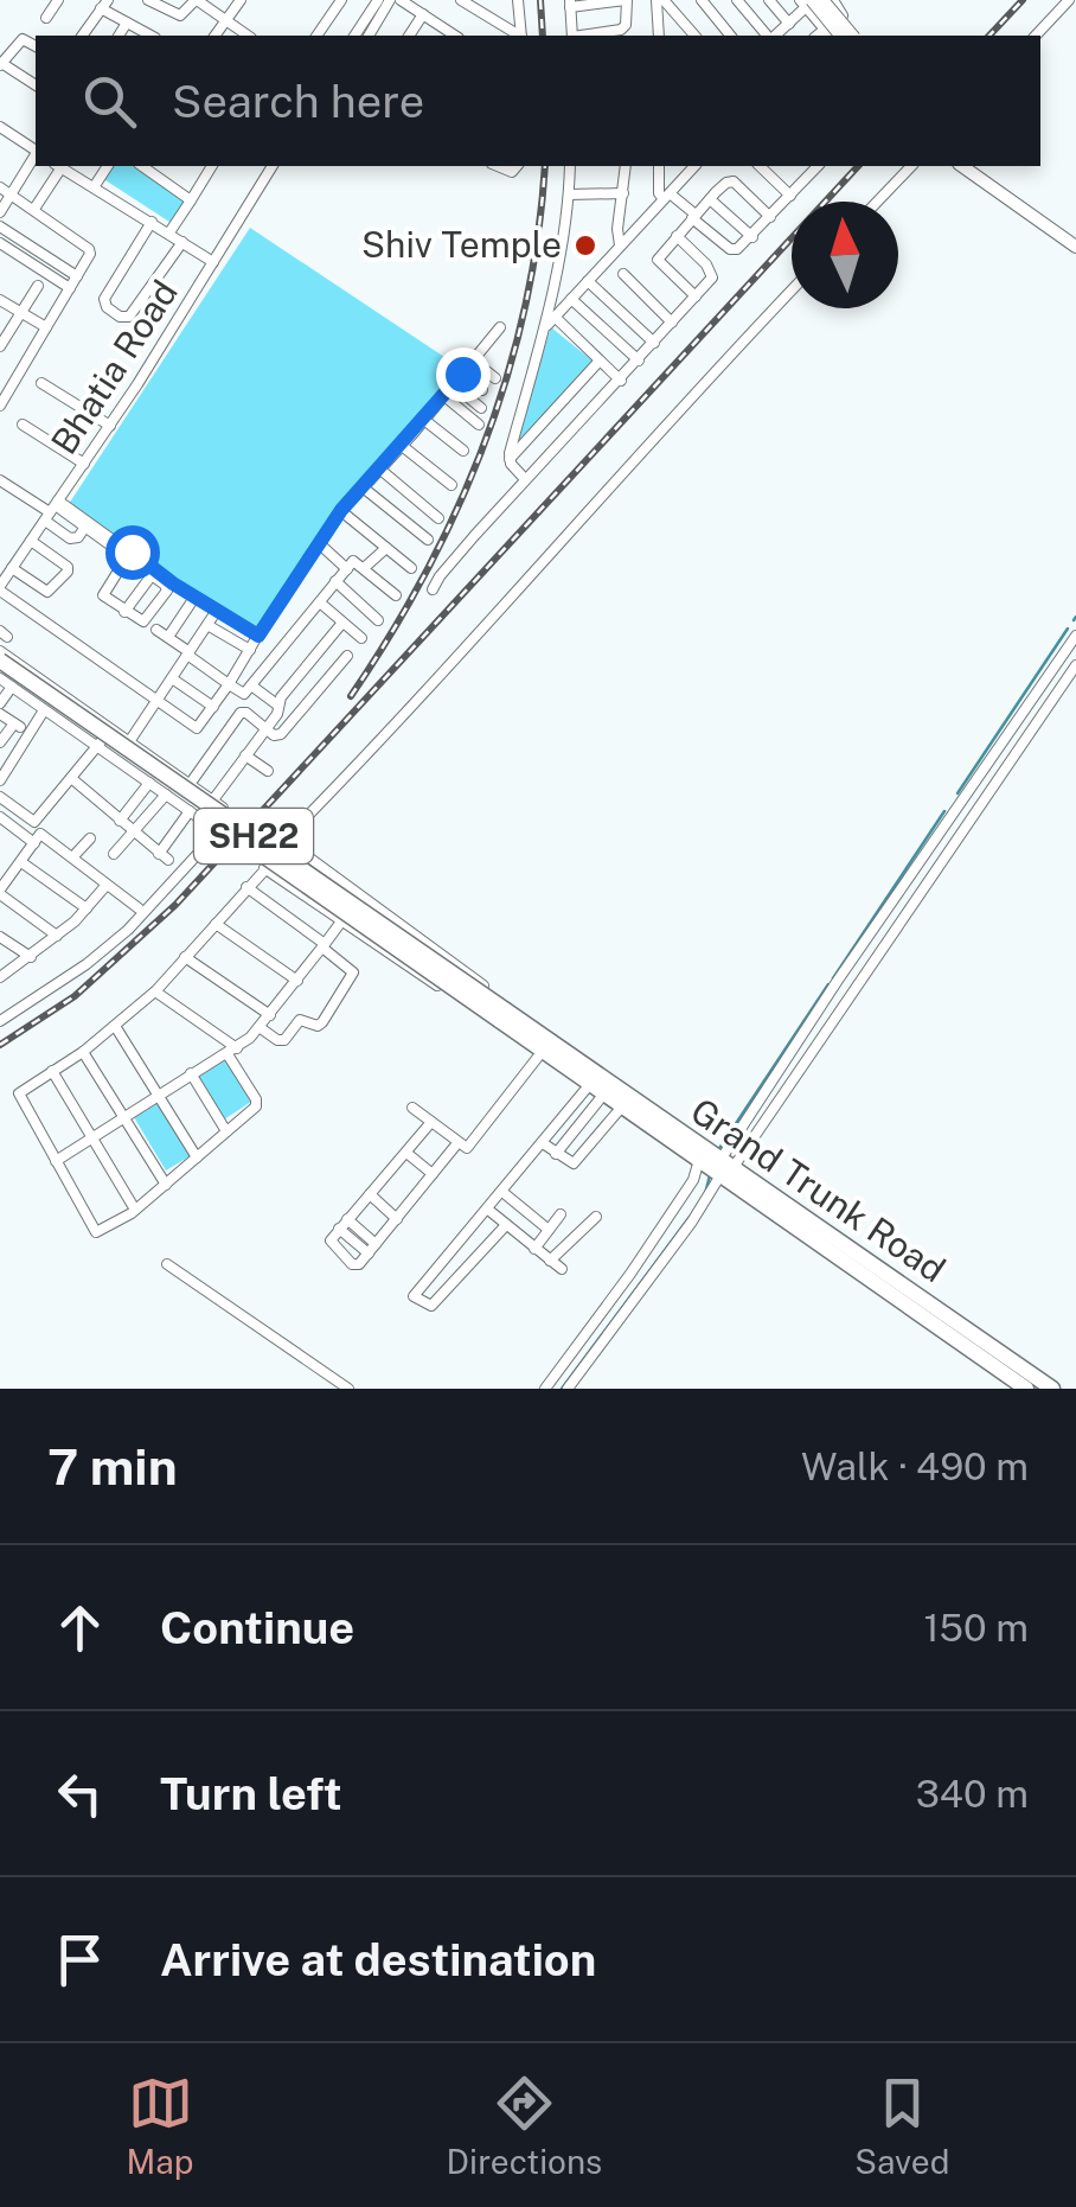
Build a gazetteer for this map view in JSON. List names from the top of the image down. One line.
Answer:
{"streets":{"highway":["SH22","Grand Trunk Road"],"street":["Bhatia Road"]},"crossings":[["SH22","Grand Trunk Road"]],"places":["Shiv Temple"],"north":"top","page":{"search":"Search here","heading":["7 min","Walk · 490 m"],"list":[["Continue","150 m"],["Turn left","340 m"],"Arrive at destination"],"nav":["Map","Directions","Saved"]}}
